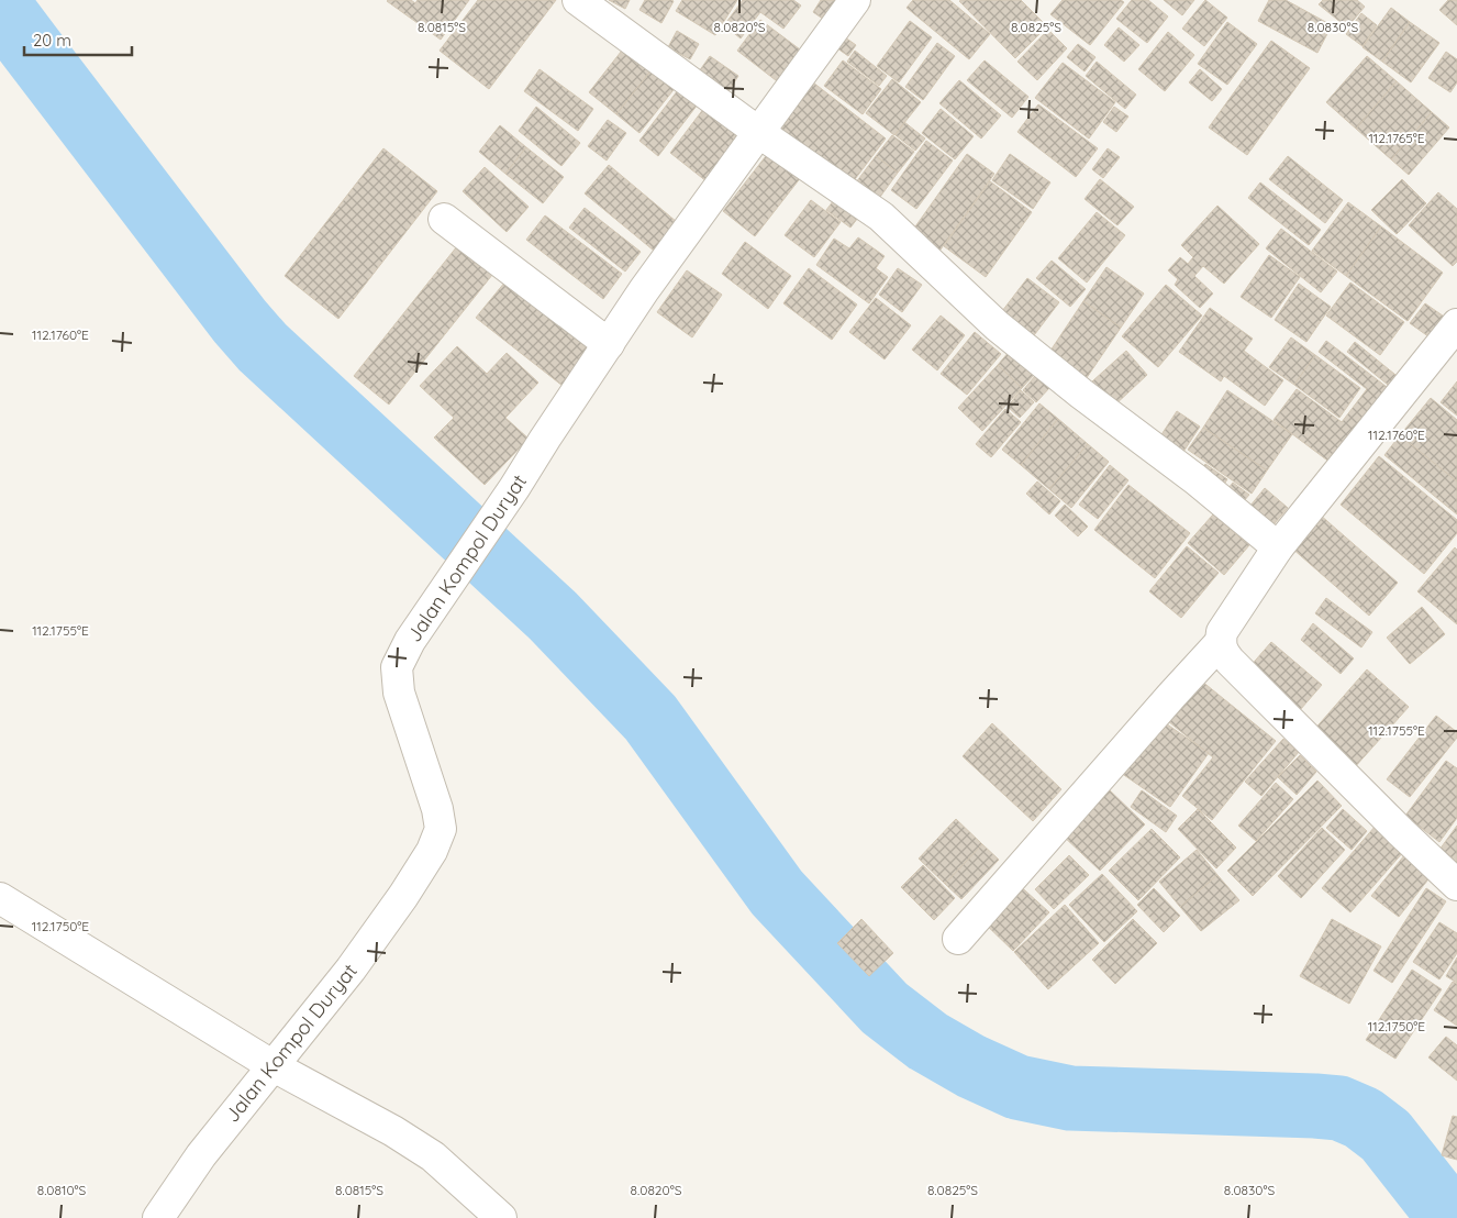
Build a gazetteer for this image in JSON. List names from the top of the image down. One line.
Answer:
{"streets":{"street":["Jalan Kompol Duryat"]},"scale_bar":"20 m","coordinates":["8.0815°S","8.0820°S","8.0825°S","8.0830°S","112.1765°E","112.1760°E","112.1755°E","112.1750°E","8.0810°S"]}
